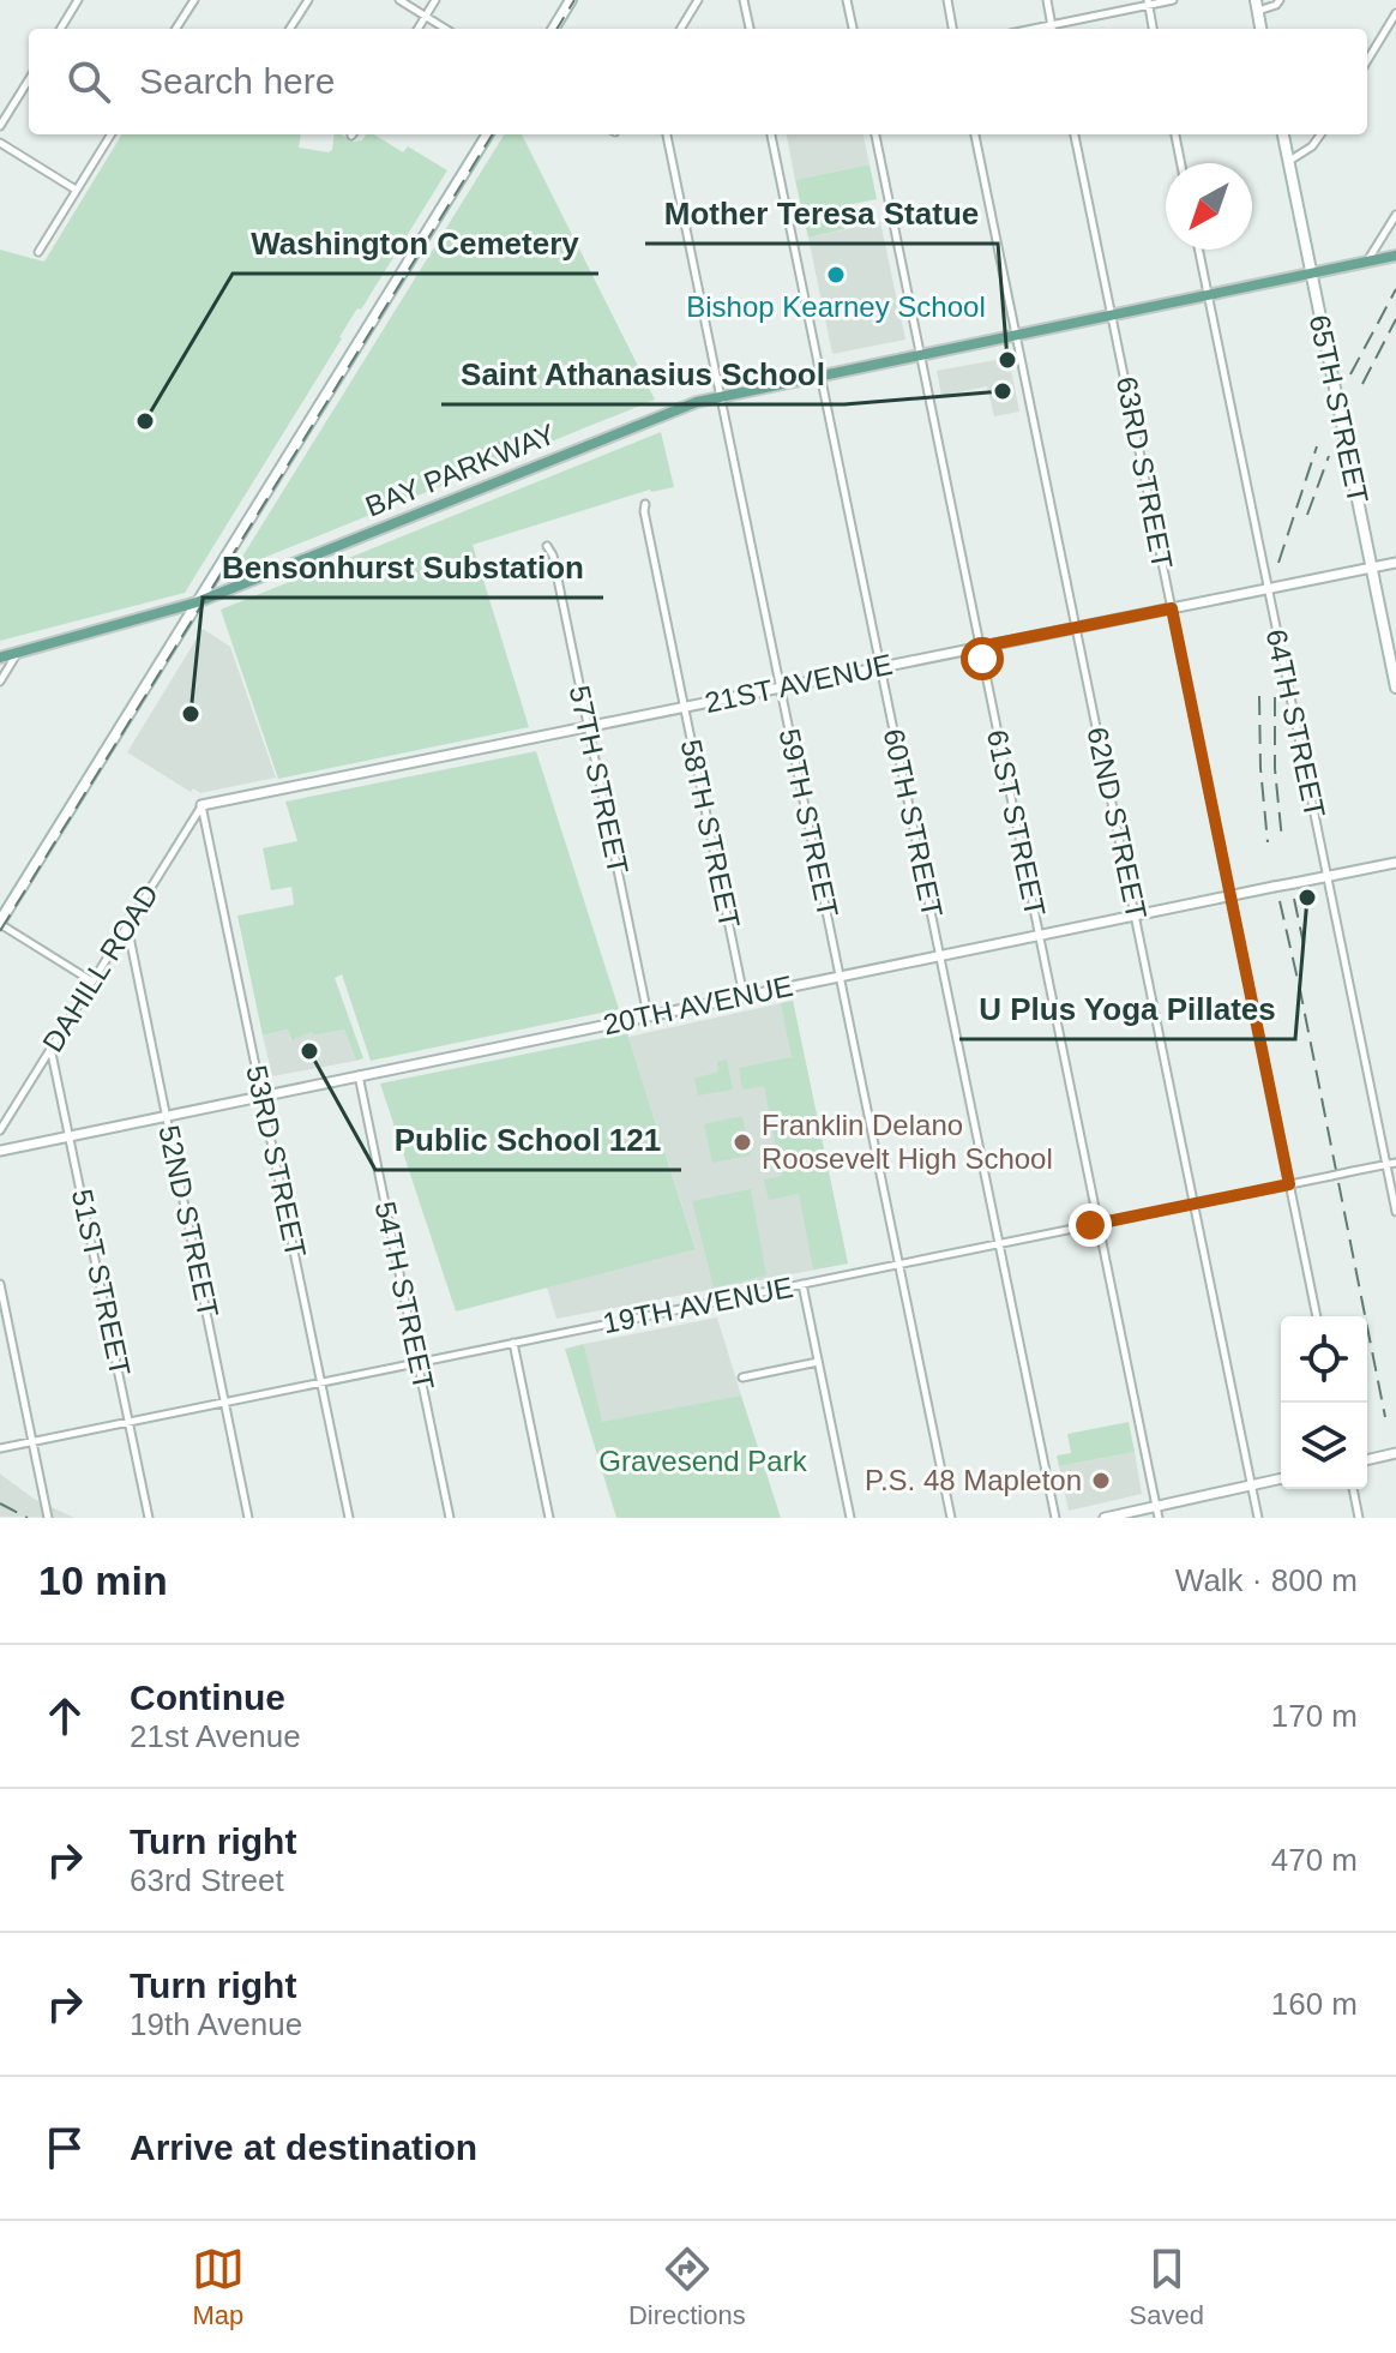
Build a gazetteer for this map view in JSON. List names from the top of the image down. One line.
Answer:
{"streets":{"main road":["65TH STREET","BAY PARKWAY"],"street":["63RD STREET","21ST AVENUE","64TH STREET","57TH STREET","59TH STREET","60TH STREET","61ST STREET","62ND STREET","58TH STREET","DAHILL ROAD","20TH AVENUE","53RD STREET","52ND STREET","51ST STREET","54TH STREET","19TH AVENUE"]},"crossings":[["65TH STREET","BAY PARKWAY"],["65TH STREET","21ST AVENUE"],["BAY PARKWAY","63RD STREET"],["BAY PARKWAY","64TH STREET"],["BAY PARKWAY","59TH STREET"],["BAY PARKWAY","60TH STREET"],["BAY PARKWAY","61ST STREET"],["BAY PARKWAY","62ND STREET"],["63RD STREET","21ST AVENUE"],["63RD STREET","20TH AVENUE"],["63RD STREET","19TH AVENUE"],["21ST AVENUE","64TH STREET"],["21ST AVENUE","57TH STREET"],["21ST AVENUE","59TH STREET"],["21ST AVENUE","60TH STREET"],["21ST AVENUE","61ST STREET"],["21ST AVENUE","62ND STREET"],["21ST AVENUE","58TH STREET"],["21ST AVENUE","DAHILL ROAD"],["21ST AVENUE","53RD STREET"],["64TH STREET","20TH AVENUE"],["64TH STREET","19TH AVENUE"],["57TH STREET","20TH AVENUE"],["59TH STREET","20TH AVENUE"],["59TH STREET","19TH AVENUE"],["60TH STREET","20TH AVENUE"],["60TH STREET","19TH AVENUE"],["61ST STREET","20TH AVENUE"],["61ST STREET","19TH AVENUE"],["62ND STREET","20TH AVENUE"],["62ND STREET","19TH AVENUE"],["58TH STREET","20TH AVENUE"],["DAHILL ROAD","53RD STREET"],["DAHILL ROAD","52ND STREET"],["DAHILL ROAD","51ST STREET"],["20TH AVENUE","53RD STREET"],["20TH AVENUE","52ND STREET"],["20TH AVENUE","51ST STREET"],["20TH AVENUE","54TH STREET"],["53RD STREET","19TH AVENUE"],["52ND STREET","19TH AVENUE"],["51ST STREET","19TH AVENUE"],["54TH STREET","19TH AVENUE"]],"parks":["Gravesend Park"],"places":["Bishop Kearney School","Mother Teresa Statue","Saint Athanasius School","Washington Cemetery","Bensonhurst Substation","U Plus Yoga Pillates","Public School 121","Franklin Delano Roosevelt High School","P.S. 48 Mapleton"],"north":"bottom left","page":{"search":"Search here","heading":["10 min","Walk · 800 m"],"list":[["Continue","21st Avenue","170 m"],["Turn right","63rd Street","470 m"],["Turn right","19th Avenue","160 m"],"Arrive at destination"],"nav":["Map","Directions","Saved"]}}
